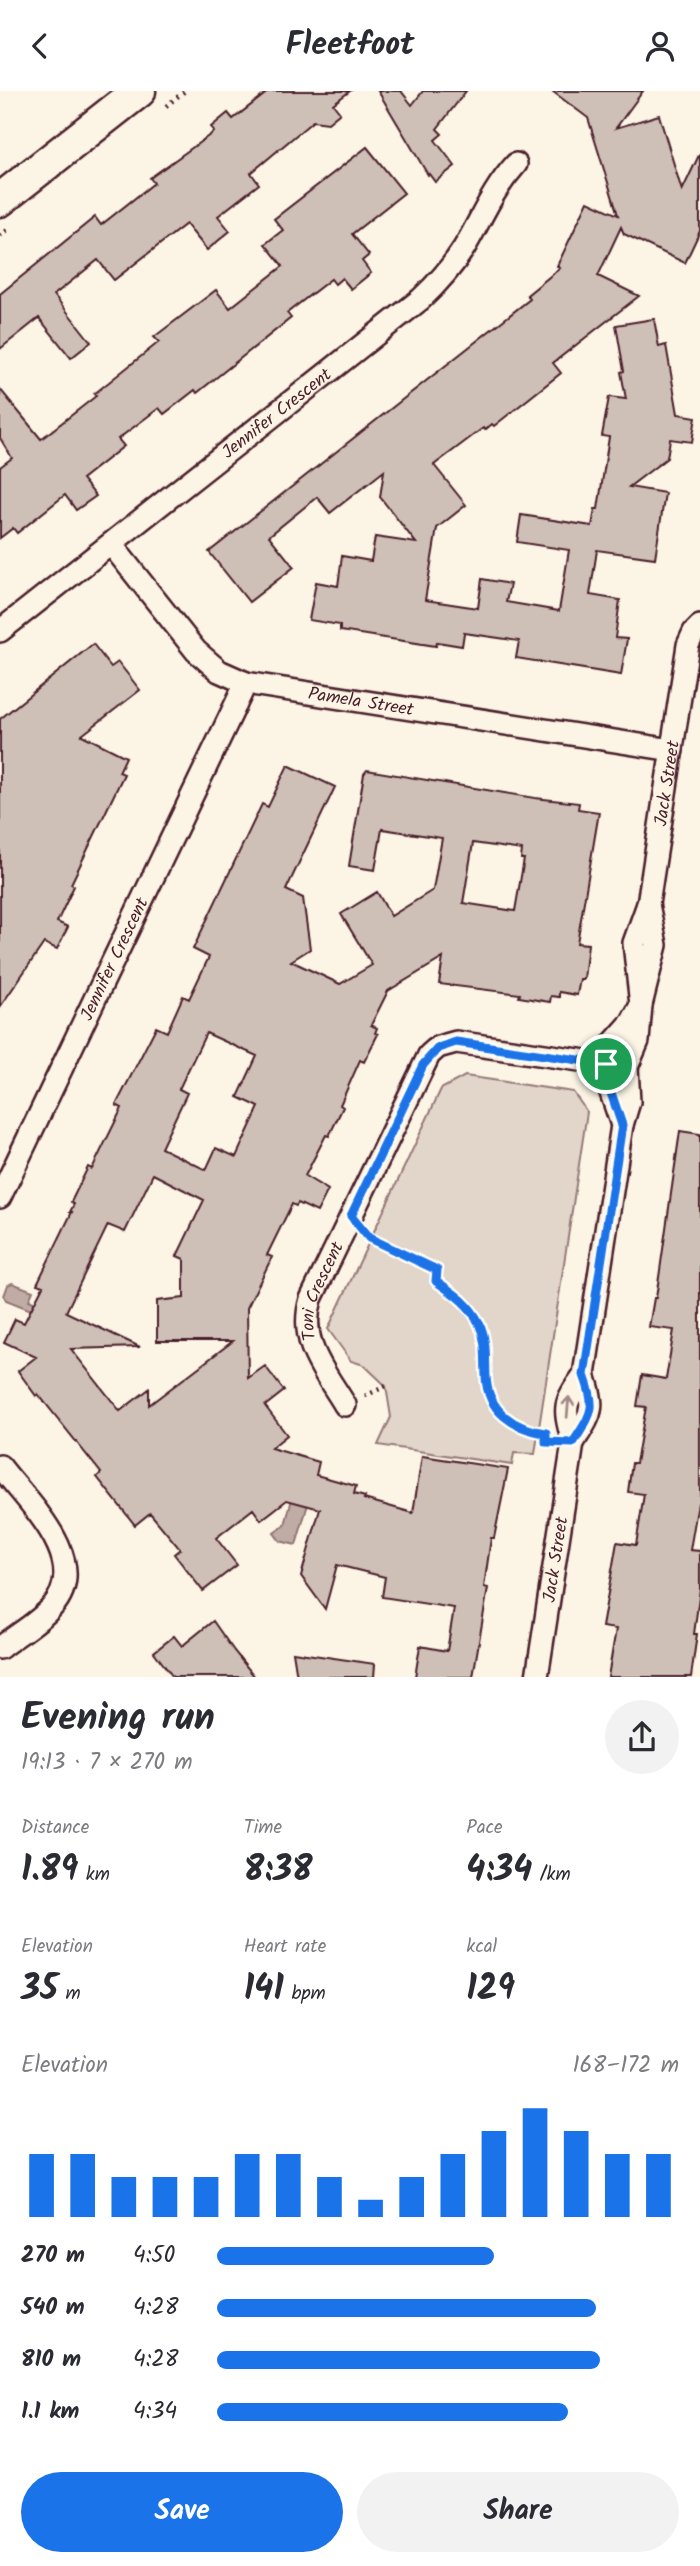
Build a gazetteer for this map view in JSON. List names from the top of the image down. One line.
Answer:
{"streets":{"street":["Jennifer Crescent","Pamela Street","Jack Street","Toni Crescent"]},"crossings":[["Jennifer Crescent","Pamela Street"],["Pamela Street","Jack Street"],["Jack Street","Toni Crescent"]],"page":{"header":"Fleetfoot","heading":["Evening run","19:13 · 7 × 270 m"],"stats":[["Distance","1.89 km"],["Time","8:38"],["Pace","4:34 /km"],["Elevation","35 m"],["Heart rate","141 bpm"],["kcal","129"]],"chart":["Elevation","168–172 m"],"list":[{"name":"270 m","note":"4:50"},{"name":"540 m","note":"4:28"},{"name":"810 m","note":"4:28"},{"name":"1.1 km","note":"4:34"}],"buttons":["Save","Share"]}}
